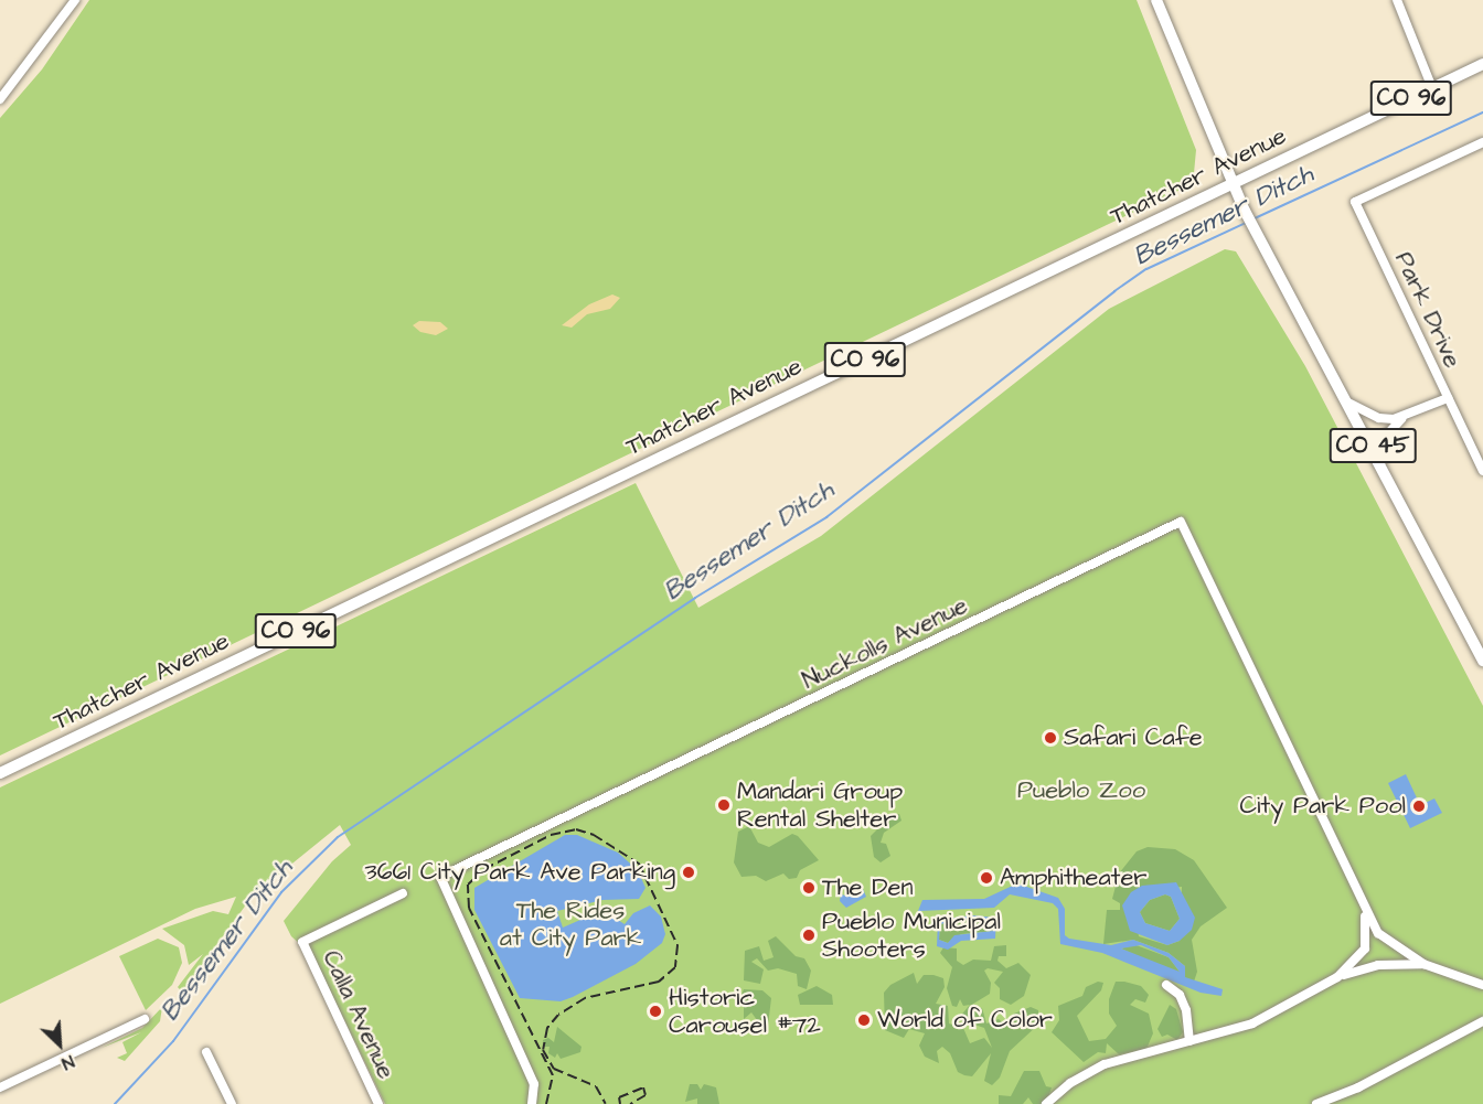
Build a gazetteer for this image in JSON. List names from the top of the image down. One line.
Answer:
{"streets":{"main road":["CO 96","Thatcher Avenue","CO 45"],"street":["Park Drive","Nuckolls Avenue","Calla Avenue"]},"crossings":[["Thatcher Avenue","CO 45"]],"water":["Bessemer Ditch"],"parks":["Pueblo Zoo","The Rides at City Park"],"places":["Safari Cafe","Mandari Group Rental Shelter","City Park Pool","3661 City Park Ave Parking","Amphitheater","The Den","Pueblo Municipal Shooters","Historic Carousel #72","World of Color"],"north":"bottom right"}
